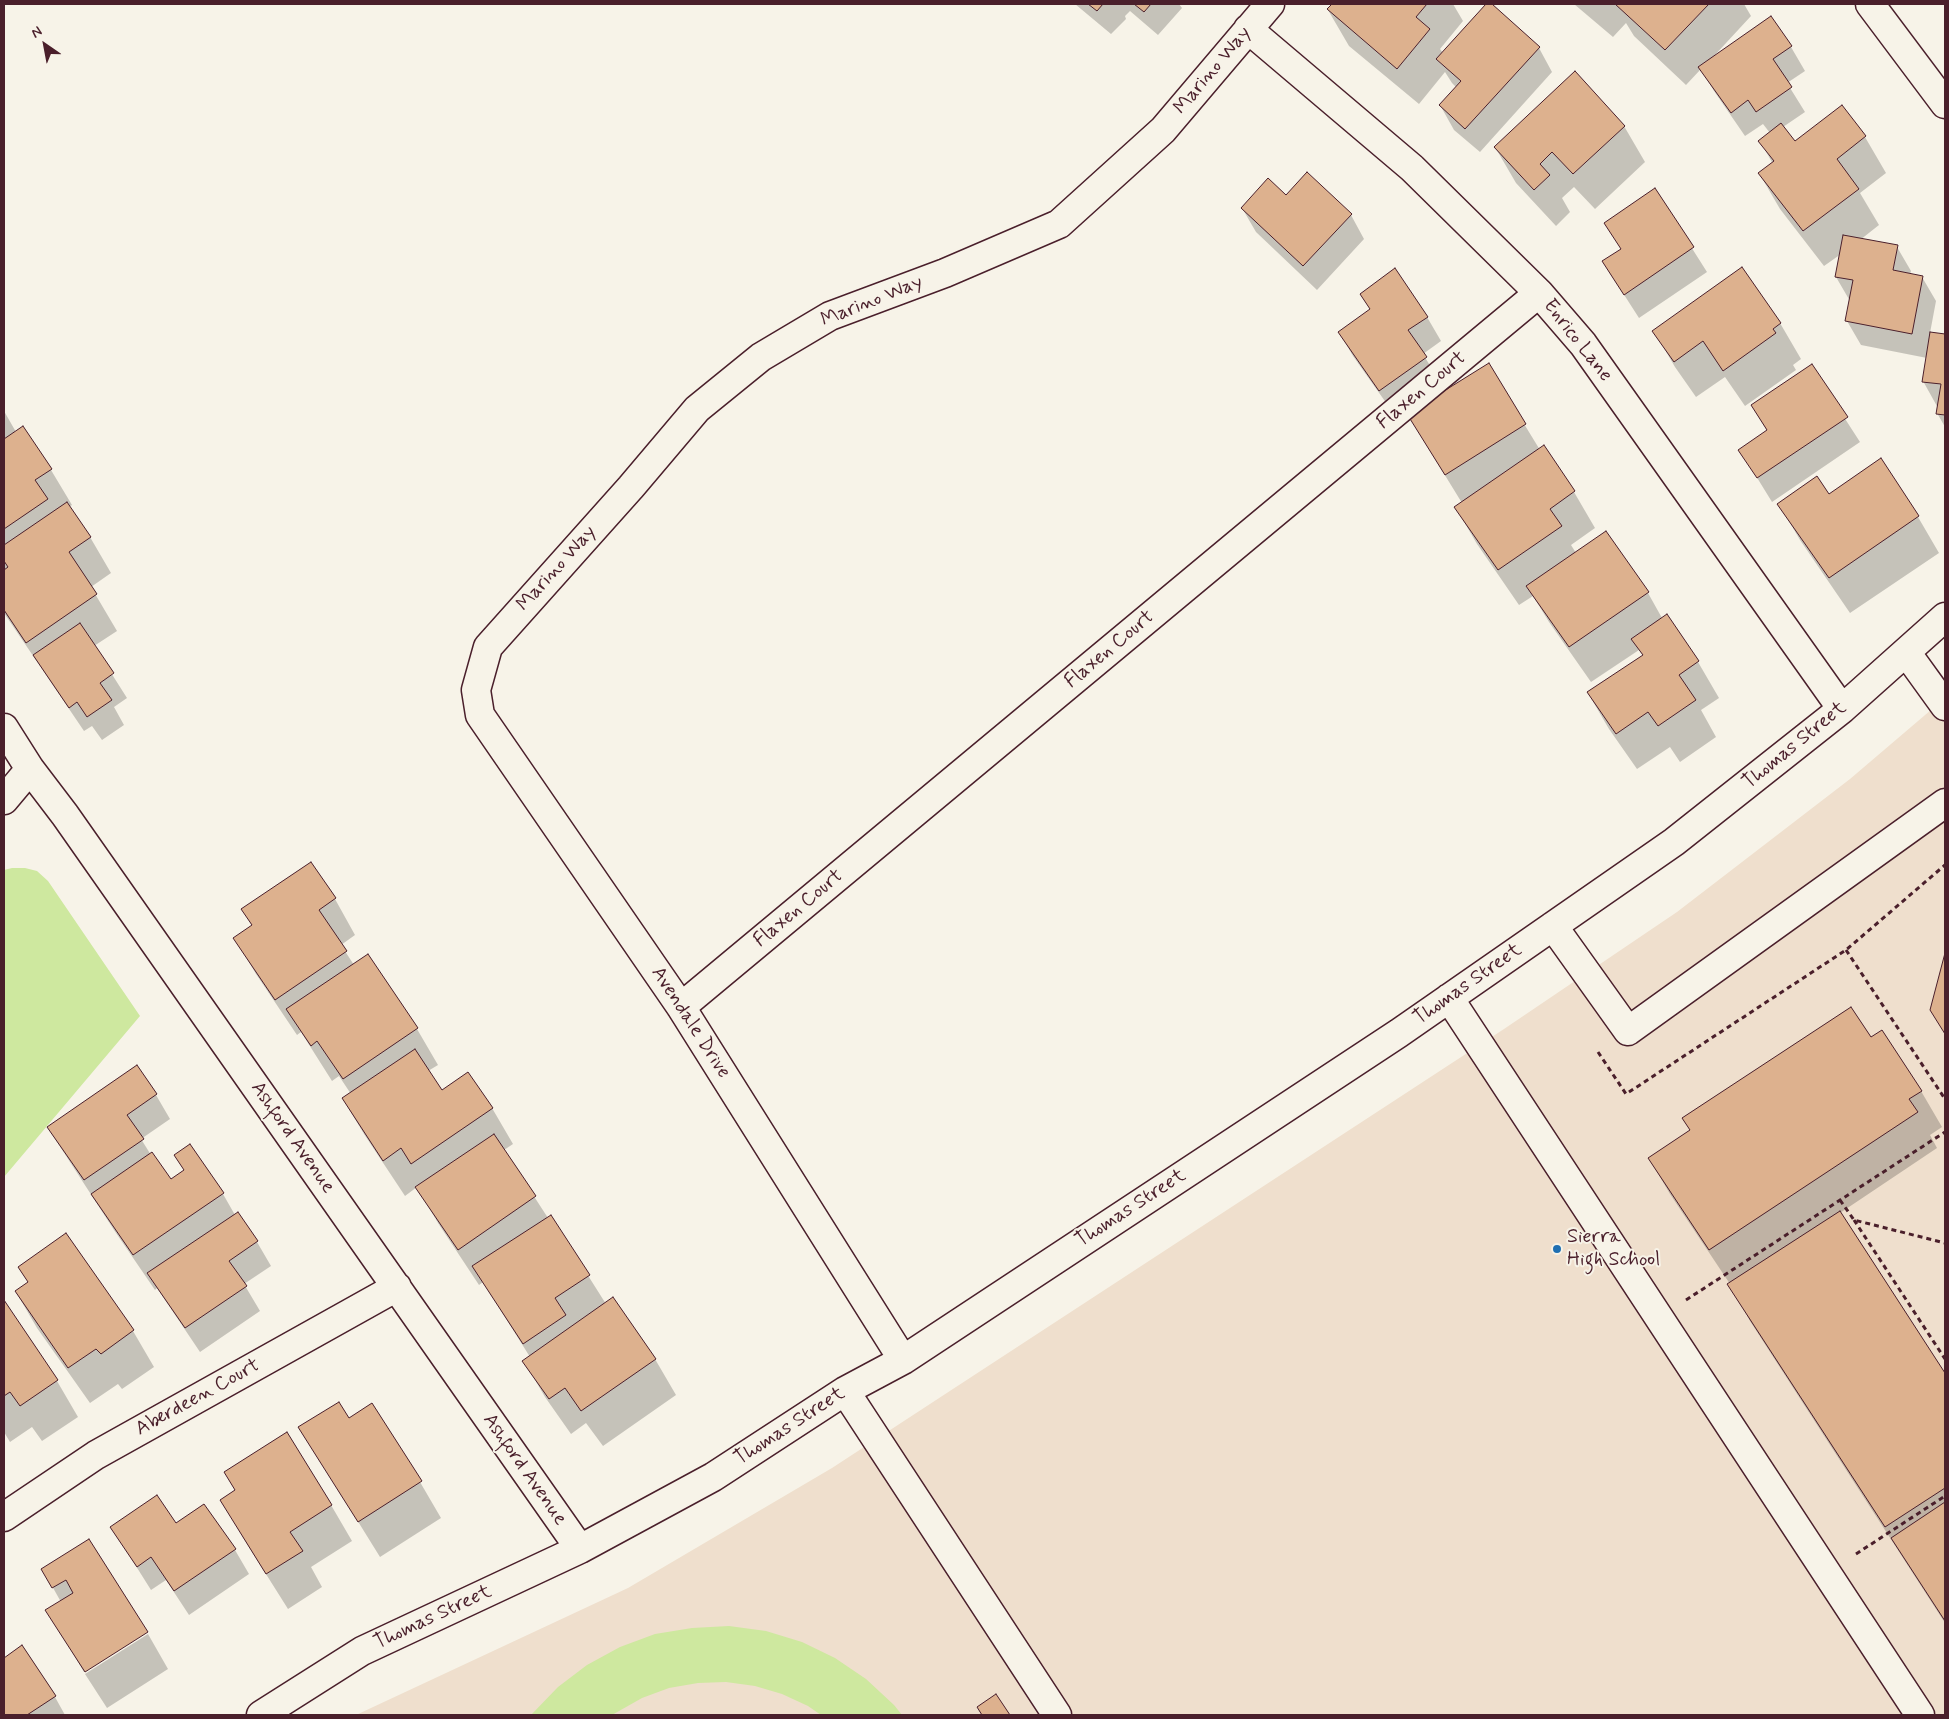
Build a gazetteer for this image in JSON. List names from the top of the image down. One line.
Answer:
{"streets":{"street":["Marino Way","Enrico Lane","Flaxen Court","Thomas Street","Avendale Drive","Ashford Avenue","Aberdeen Court"]},"crossings":[["Marino Way","Enrico Lane"],["Marino Way","Avendale Drive"],["Enrico Lane","Flaxen Court"],["Enrico Lane","Thomas Street"],["Flaxen Court","Avendale Drive"],["Thomas Street","Avendale Drive"],["Thomas Street","Ashford Avenue"],["Ashford Avenue","Aberdeen Court"]],"places":["Sierra High School"],"north":"top left"}
